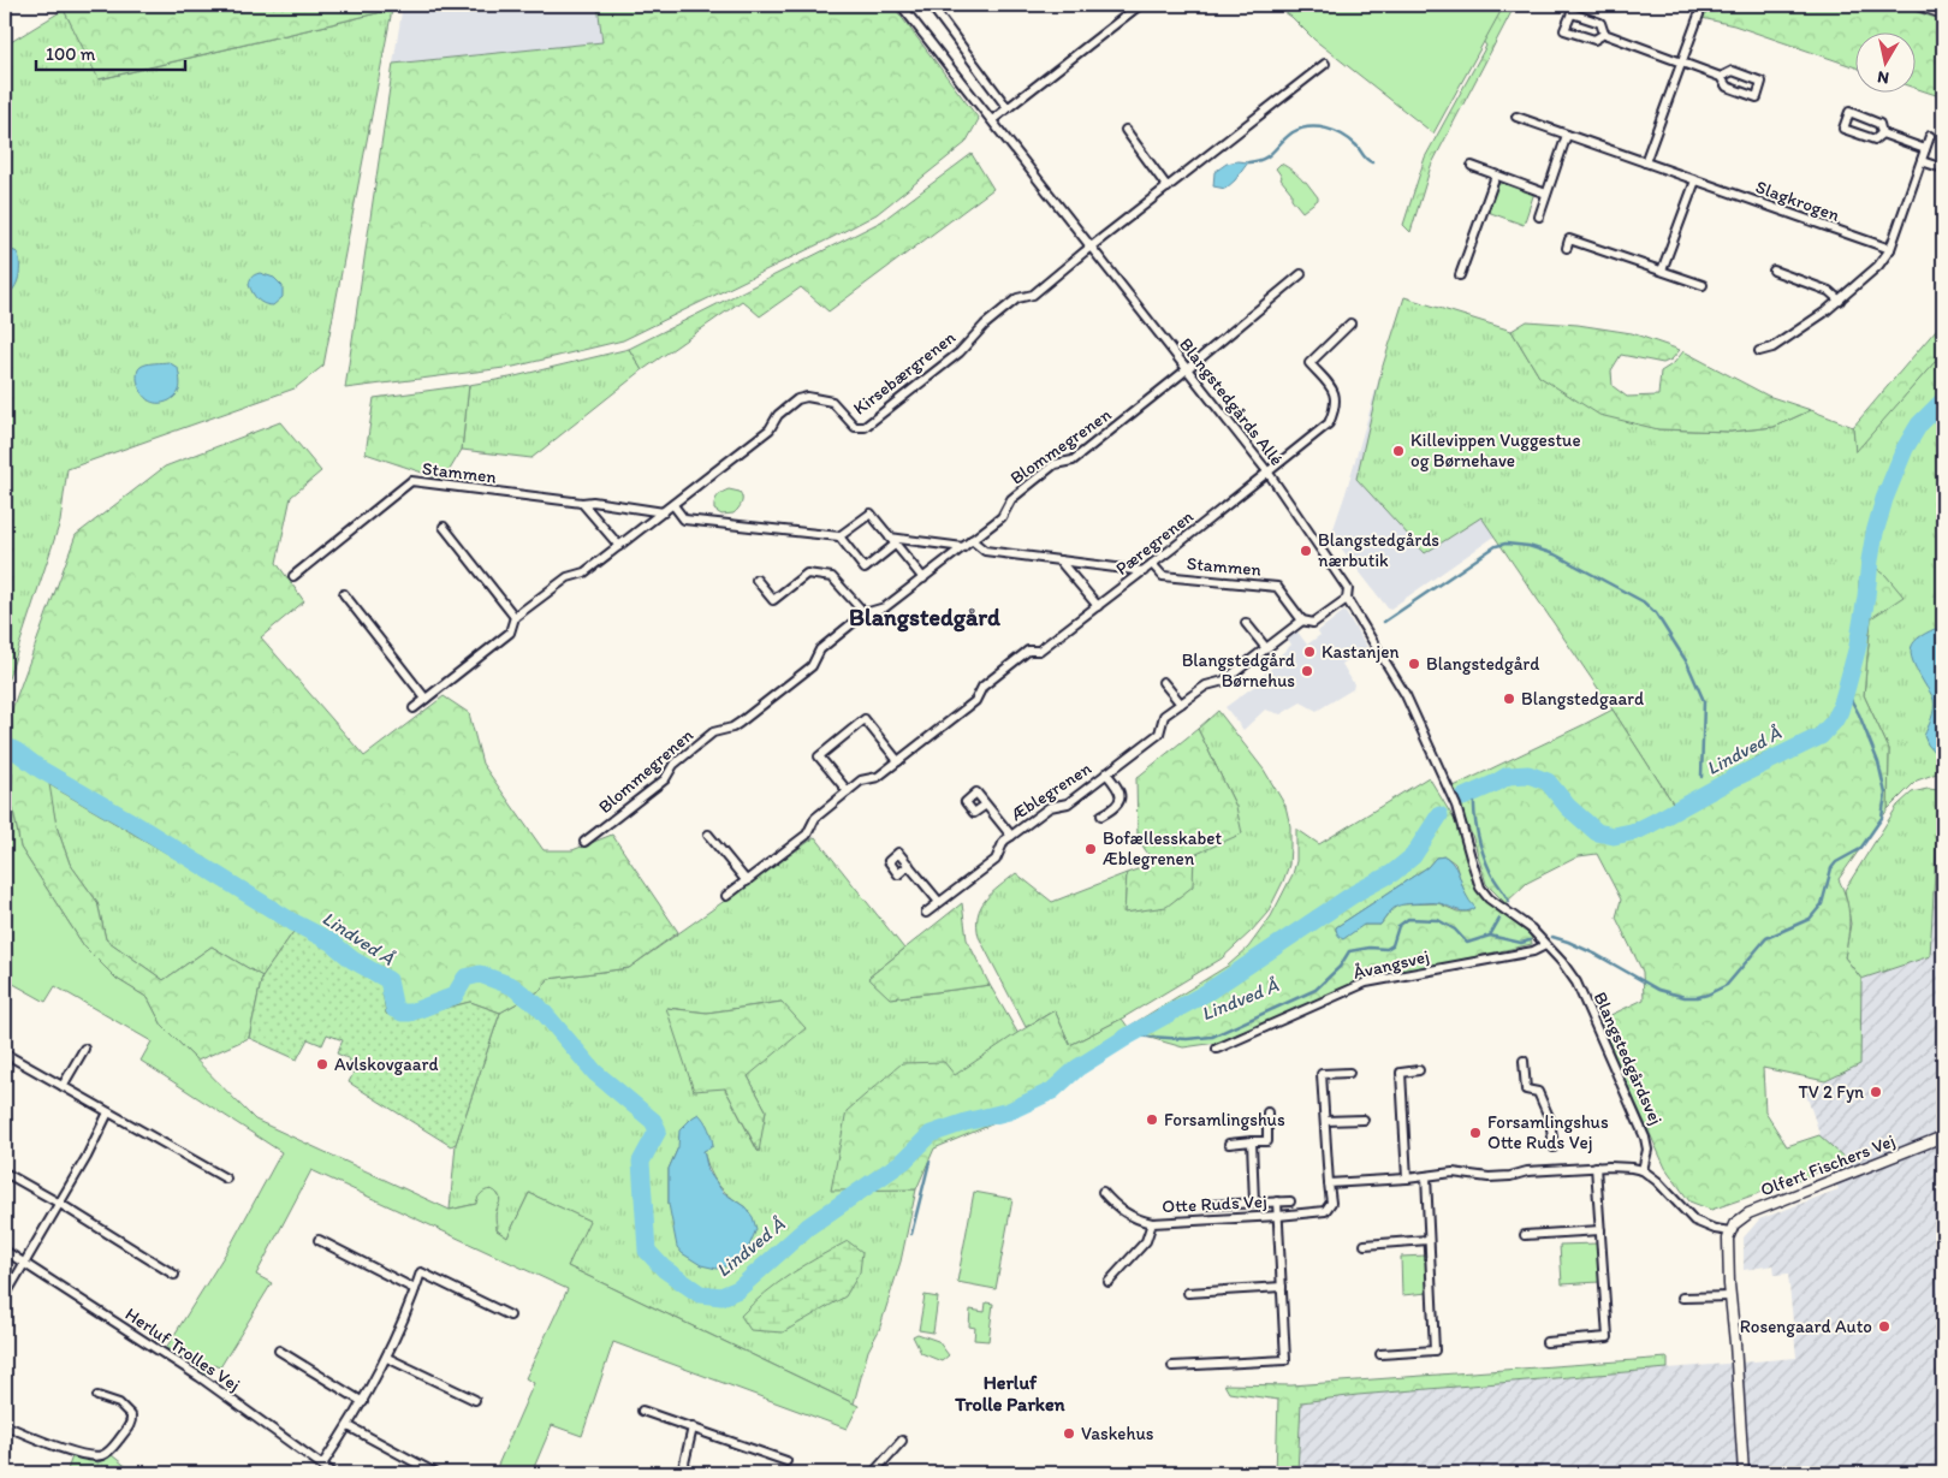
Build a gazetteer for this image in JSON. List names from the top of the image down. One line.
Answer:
{"streets":{"street":["Slagkrogen","Kirsebærgrenen","Blangstedgårds Allé","Blommegrenen","Stammen","Pæregrenen","Æblegrenen","Åvangsvej","Blangstedgårdsvej","Olfert Fischers Vej","Otte Ruds Vej","Herluf Trolles Vej"]},"crossings":[["Kirsebærgrenen","Blangstedgårds Allé"],["Kirsebærgrenen","Stammen"],["Blangstedgårds Allé","Blommegrenen"],["Blangstedgårds Allé","Pæregrenen"],["Blangstedgårds Allé","Blangstedgårdsvej"],["Stammen","Pæregrenen"],["Stammen","Æblegrenen"],["Åvangsvej","Blangstedgårdsvej"]],"districts":["Blangstedgård","Herluf Trolle Parken"],"water":["Lindved Å"],"places":["Killevippen Vuggestue og Børnehave","Blangstedgårds nærbutik","Kastanjen","Blangstedgård","Blangstedgård Børnehus","Blangstedgaard","Bofællesskabet Æblegrenen","Avlskovgaard","TV 2 Fyn","Forsamlingshus","Forsamlingshus Otte Ruds Vej","Rosengaard Auto","Vaskehus"],"scale_bar":"100 m","north":"bottom"}
